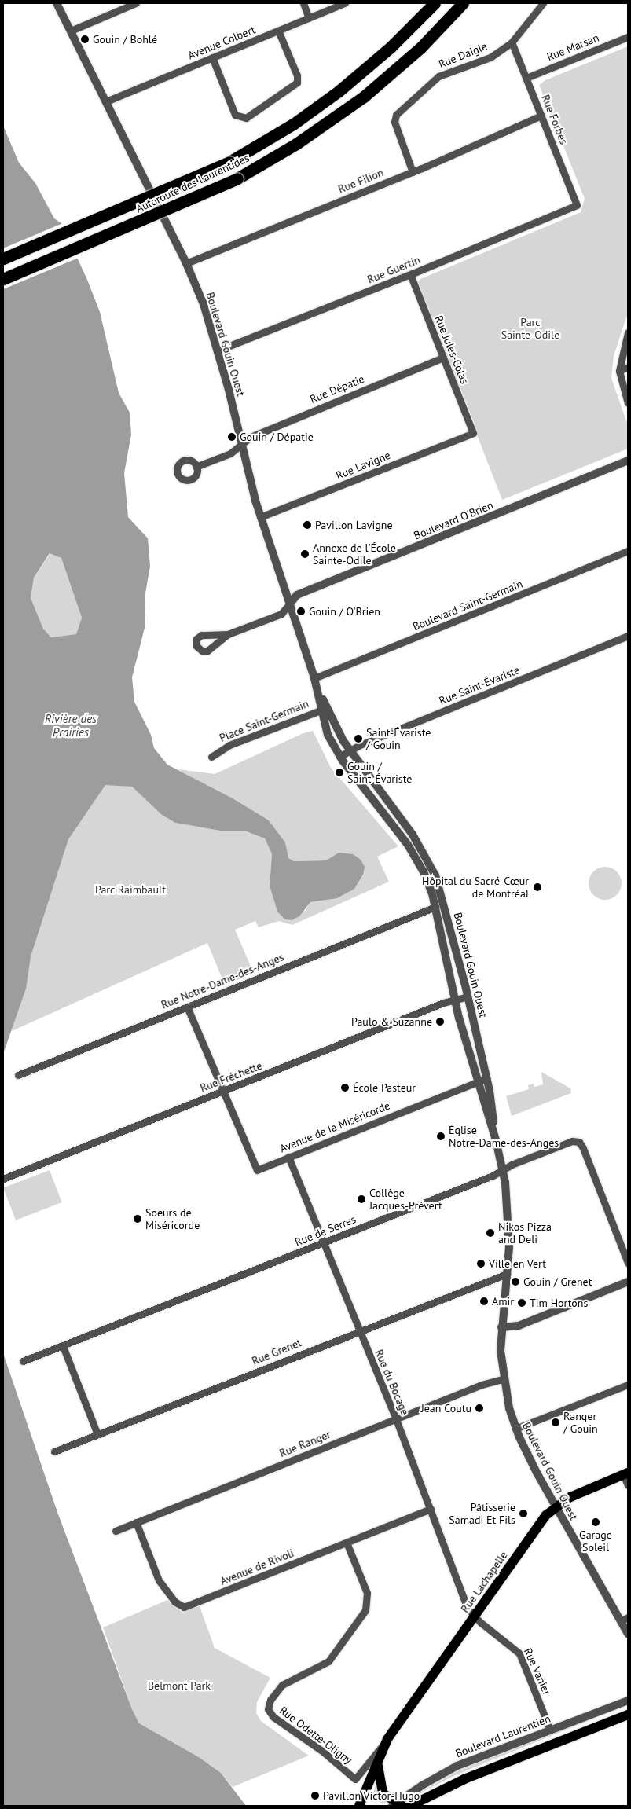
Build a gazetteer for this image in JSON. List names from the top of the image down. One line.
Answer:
{"streets":{"highway":["Autoroute des Laurentides"],"main road":["Rue Lachapelle"],"street":["Avenue Colbert","Rue Marsan","Rue Daigle","Rue Forbes","Rue Filion","Rue Guertin","Boulevard Gouin Ouest","Rue Jules-Colas","Rue Dépatie","Rue Lavigne","Boulevard O'Brien","Boulevard Saint-Germain","Rue Saint-Évariste","Place Saint-Germain","Rue Notre-Dame-des-Anges","Rue Fréchette","Avenue de la Miséricorde","Rue de Serres","Rue Grenet","Rue du Bocage","Rue Ranger","Avenue de Rivoli","Rue Vanier","Rue Odette-Oligny","Boulevard Laurentien"]},"crossings":[["Avenue Colbert","Boulevard Gouin Ouest"],["Rue Marsan","Rue Forbes"],["Rue Daigle","Rue Forbes"],["Rue Daigle","Rue Filion"],["Rue Forbes","Rue Filion"],["Rue Forbes","Rue Guertin"],["Rue Filion","Boulevard Gouin Ouest"],["Rue Guertin","Boulevard Gouin Ouest"],["Rue Guertin","Rue Jules-Colas"],["Boulevard Gouin Ouest","Rue Dépatie"],["Boulevard Gouin Ouest","Rue Lavigne"],["Boulevard Gouin Ouest","Boulevard O'Brien"],["Boulevard Gouin Ouest","Boulevard Saint-Germain"],["Boulevard Gouin Ouest","Rue Saint-Évariste"],["Boulevard Gouin Ouest","Place Saint-Germain"],["Boulevard Gouin Ouest","Rue Notre-Dame-des-Anges"],["Boulevard Gouin Ouest","Rue Fréchette"],["Boulevard Gouin Ouest","Avenue de la Miséricorde"],["Boulevard Gouin Ouest","Rue de Serres"],["Boulevard Gouin Ouest","Rue Grenet"],["Boulevard Gouin Ouest","Rue Ranger"],["Boulevard Gouin Ouest","Rue Lachapelle"],["Rue Jules-Colas","Rue Dépatie"],["Rue Jules-Colas","Rue Lavigne"],["Rue Fréchette","Avenue de la Miséricorde"],["Avenue de la Miséricorde","Rue du Bocage"],["Rue de Serres","Rue du Bocage"],["Rue Grenet","Rue du Bocage"],["Rue du Bocage","Rue Ranger"],["Rue du Bocage","Avenue de Rivoli"],["Rue du Bocage","Rue Lachapelle"],["Rue du Bocage","Rue Vanier"],["Rue Ranger","Avenue de Rivoli"],["Avenue de Rivoli","Rue Odette-Oligny"],["Rue Lachapelle","Rue Vanier"],["Rue Lachapelle","Rue Odette-Oligny"],["Rue Vanier","Boulevard Laurentien"]],"water":["Rivière des Prairies"],"parks":["Parc Sainte-Odile","Parc Raimbault","Belmont Park"],"places":["Gouin / Bohlé","Gouin / Dépatie","Pavillon Lavigne","Annexe de l'École Sainte-Odile","Gouin / O'Brien","Saint-Évariste / Gouin","Gouin / Saint-Évariste","Hôpital du Sacré-Cœur de Montréal","Paulo & Suzanne","École Pasteur","Église Notre-Dame-des-Anges","Collège Jacques-Prévert","Soeurs de Miséricorde","Nikos Pizza and Deli","Ville en Vert","Gouin / Grenet","Amir","Tim Hortons","Jean Coutu","Ranger / Gouin","Pâtisserie Samadi Et Fils","Garage Soleil","Pavillon Victor-Hugo"]}
